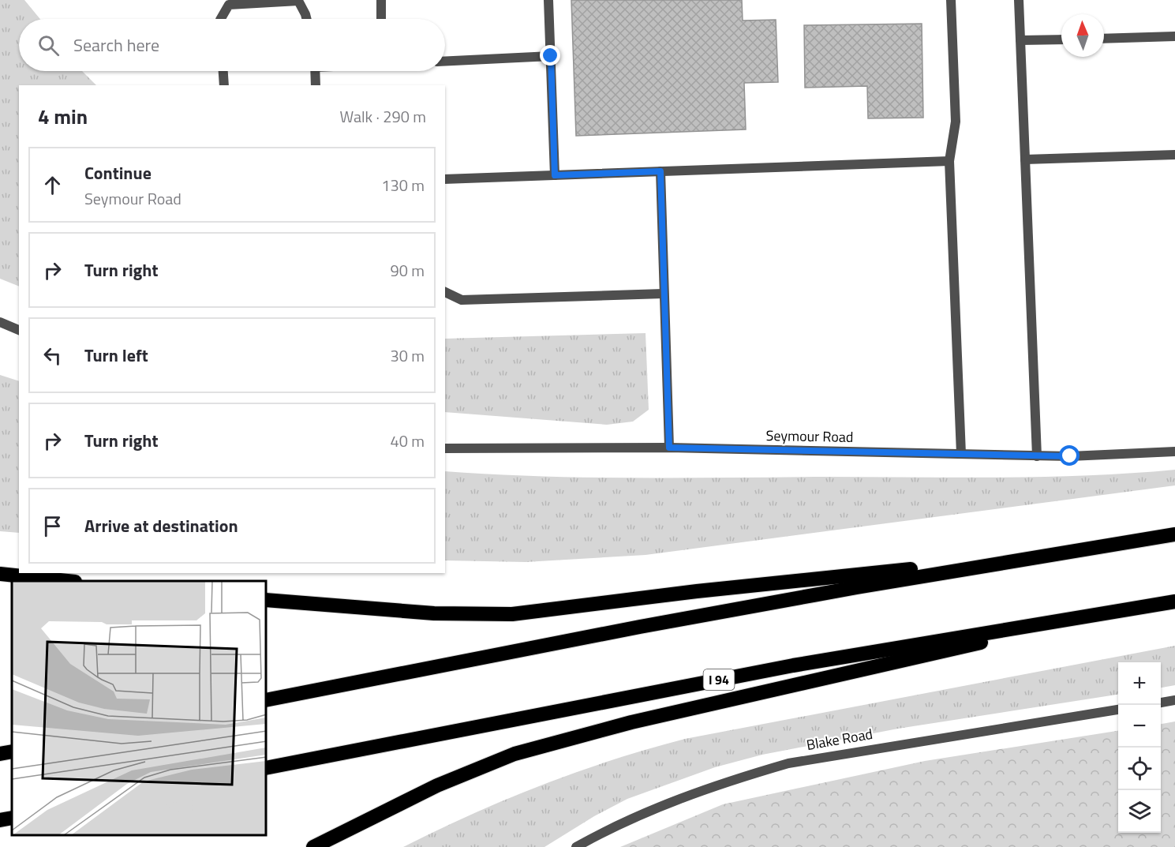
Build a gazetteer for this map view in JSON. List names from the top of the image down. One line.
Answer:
{"streets":{"highway":["I 94"],"street":["Seymour Road","Blake Road"]},"north":"top","page":{"search":"Search here","heading":["4 min","Walk · 290 m"],"list":[["Continue","Seymour Road","130 m"],["Turn right","90 m"],["Turn left","30 m"],["Turn right","40 m"],"Arrive at destination"],"map_buttons":["+","−"]}}
